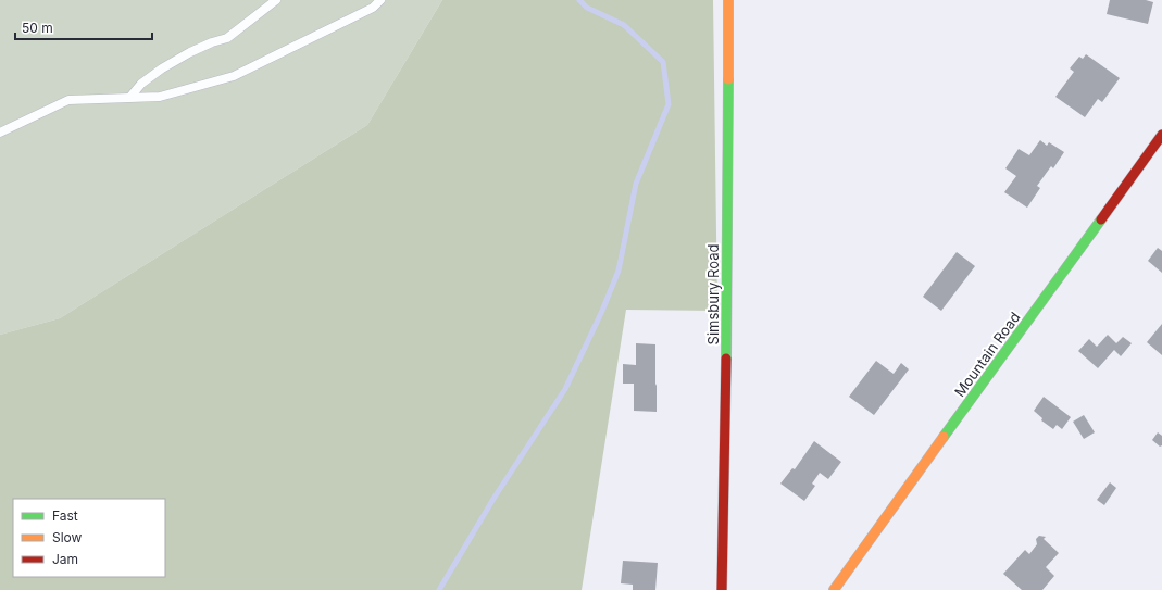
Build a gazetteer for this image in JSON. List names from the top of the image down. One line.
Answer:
{"streets":{"main road":["Simsbury Road","Mountain Road"]},"legend":["Fast","Slow","Jam"],"scale_bar":"50 m"}
